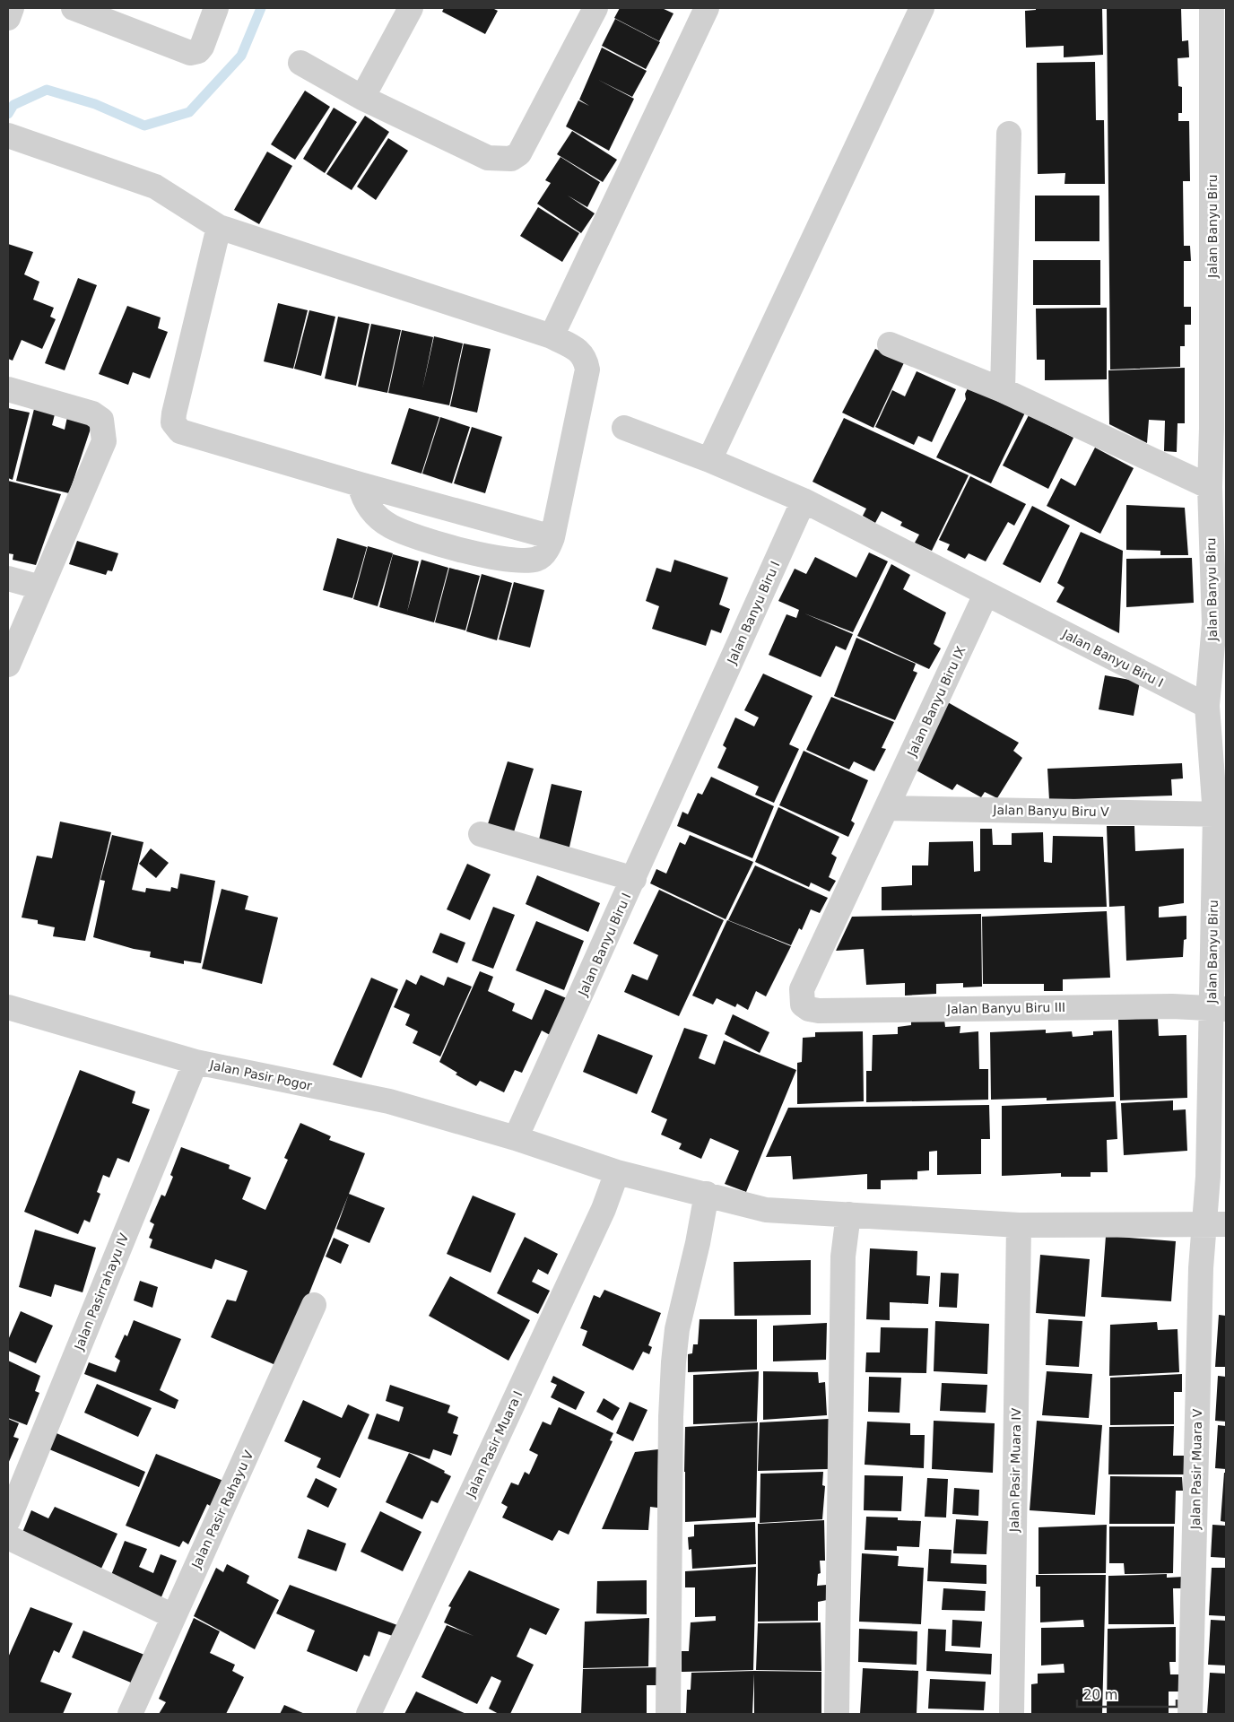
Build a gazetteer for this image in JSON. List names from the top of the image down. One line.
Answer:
{"streets":{"street":["Jalan Banyu Biru","Jalan Banyu Biru I","Jalan Banyu Biru IX","Jalan Banyu Biru V","Jalan Banyu Biru III","Jalan Pasir Pogor","Jalan Pasirrahayu IV","Jalan Pasir Muara I","Jalan Pasir Muara V","Jalan Pasir Muara IV","Jalan Pasir Rahayu V"]},"crossings":[["Jalan Banyu Biru","Jalan Banyu Biru I"],["Jalan Banyu Biru","Jalan Banyu Biru V"],["Jalan Banyu Biru","Jalan Banyu Biru III"],["Jalan Banyu Biru","Jalan Pasir Pogor"],["Jalan Banyu Biru","Jalan Pasir Muara V"],["Jalan Banyu Biru I","Jalan Banyu Biru IX"],["Jalan Banyu Biru I","Jalan Pasir Pogor"],["Jalan Banyu Biru IX","Jalan Banyu Biru V"],["Jalan Banyu Biru IX","Jalan Banyu Biru III"],["Jalan Pasir Pogor","Jalan Pasirrahayu IV"],["Jalan Pasir Pogor","Jalan Pasir Muara I"],["Jalan Pasir Pogor","Jalan Pasir Muara V"],["Jalan Pasir Pogor","Jalan Pasir Muara IV"]],"scale_bar":"20 m"}
